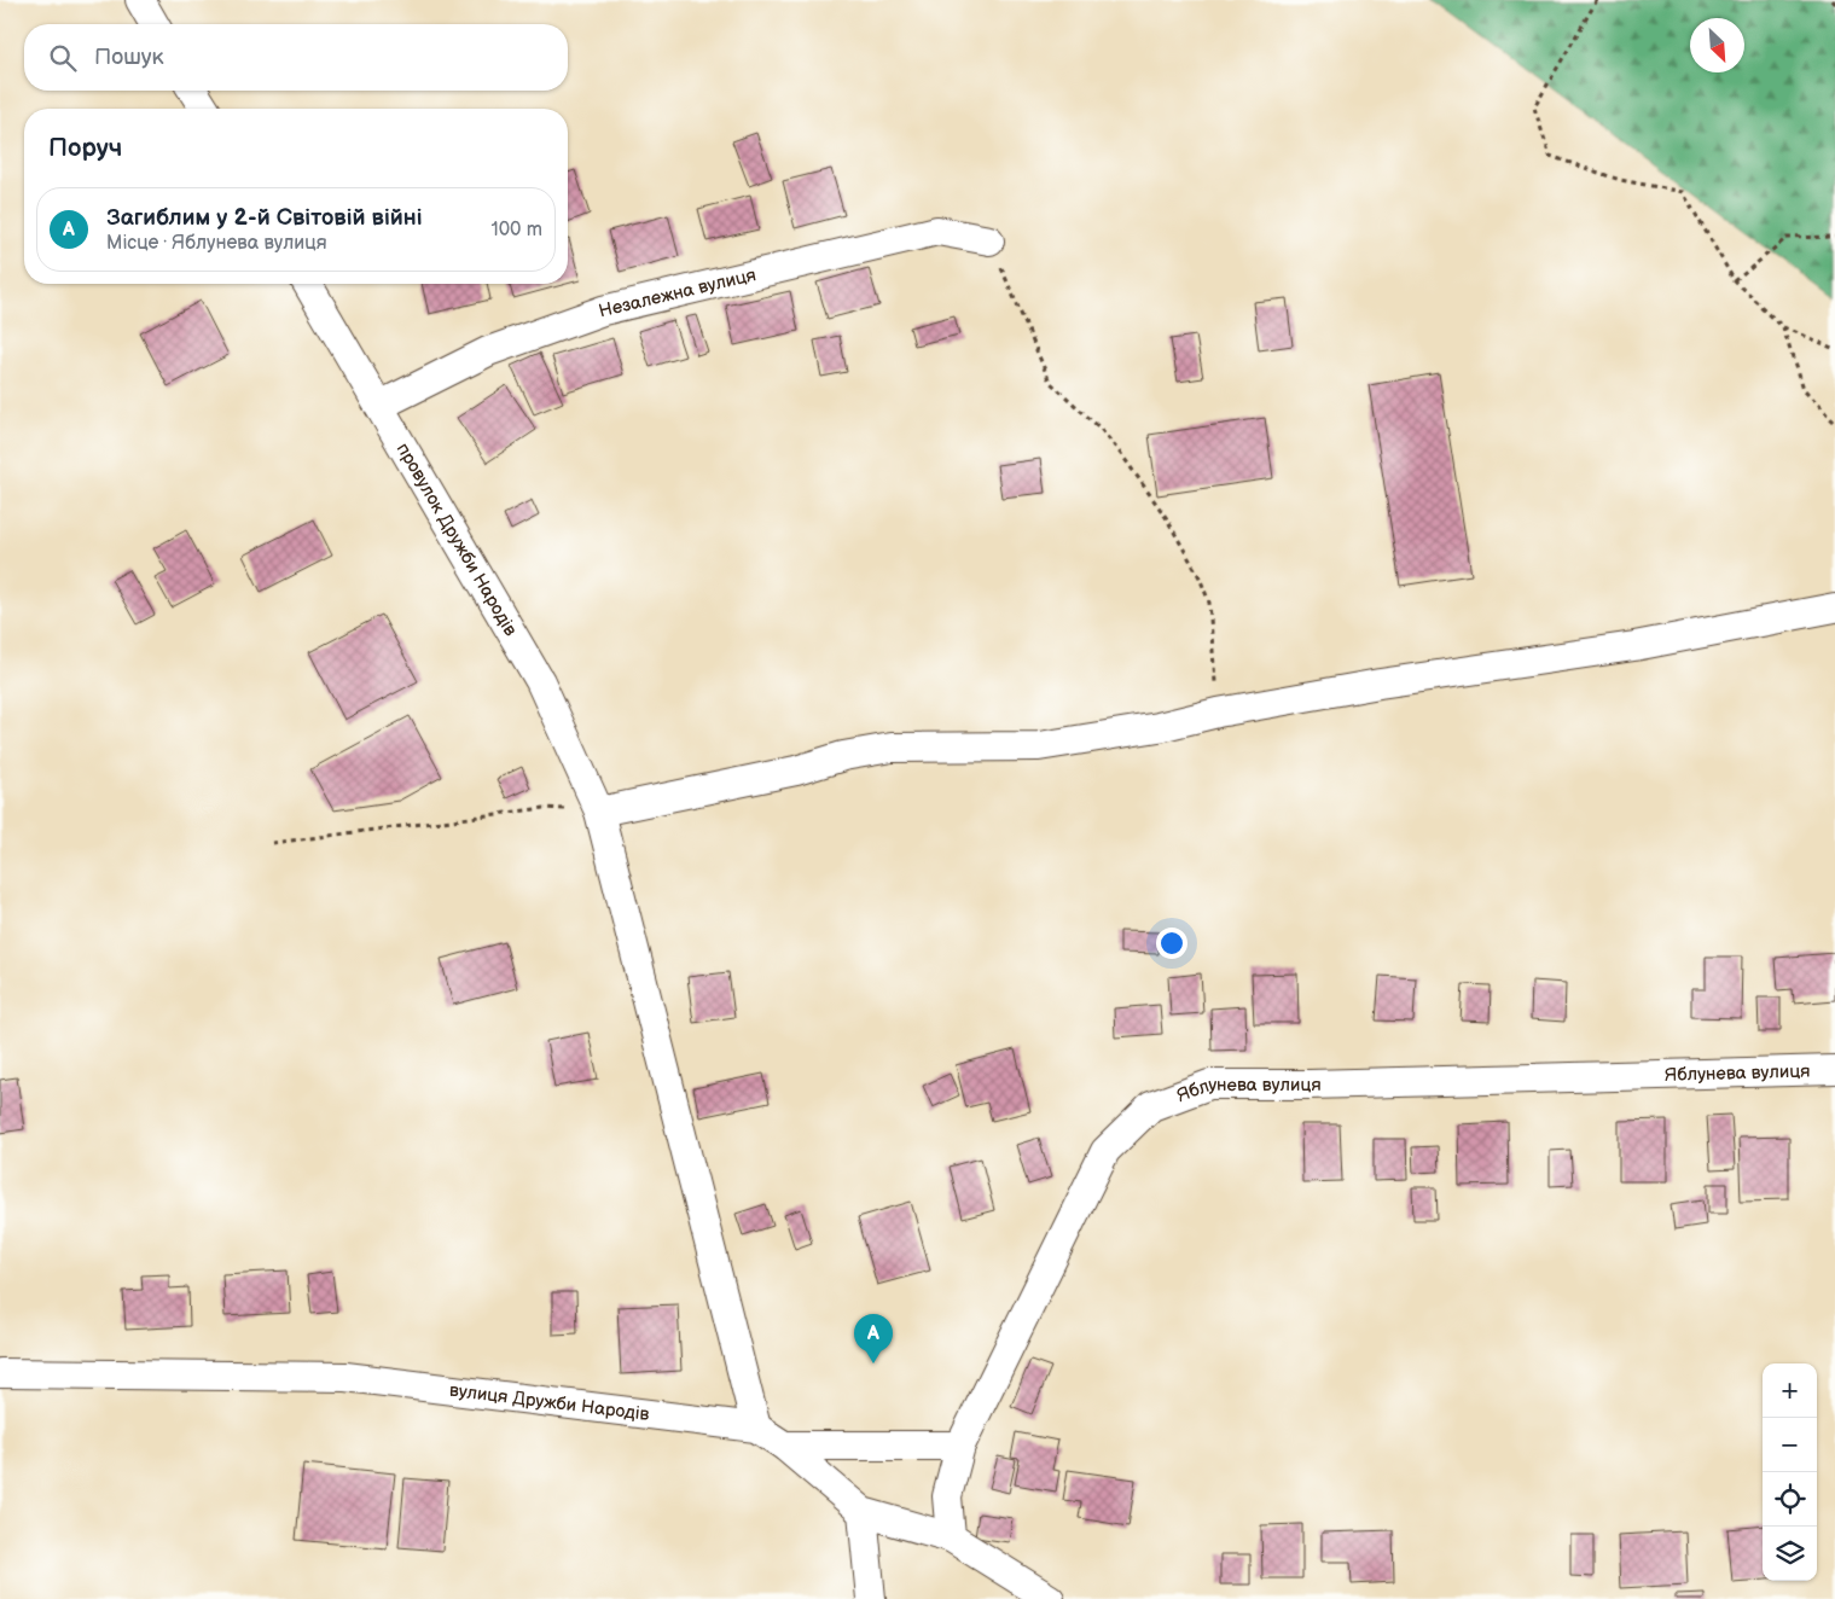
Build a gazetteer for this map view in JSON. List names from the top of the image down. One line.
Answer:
{"streets":{"street":["Незалежна вулиця","провулок Дружби Народів","Яблунева вулиця","вулиця Дружби Народів"]},"crossings":[["Незалежна вулиця","провулок Дружби Народів"],["провулок Дружби Народів","вулиця Дружби Народів"],["Яблунева вулиця","вулиця Дружби Народів"]],"north":"bottom right","page":{"search":"Пошук","heading":"Поруч","list":[{"mark":"A","name":"Загиблим у 2-й Світовій війні","note":"Місце · Яблунева вулиця","value":"100 m"}],"pins":"A","map_buttons":["+","−"]}}
